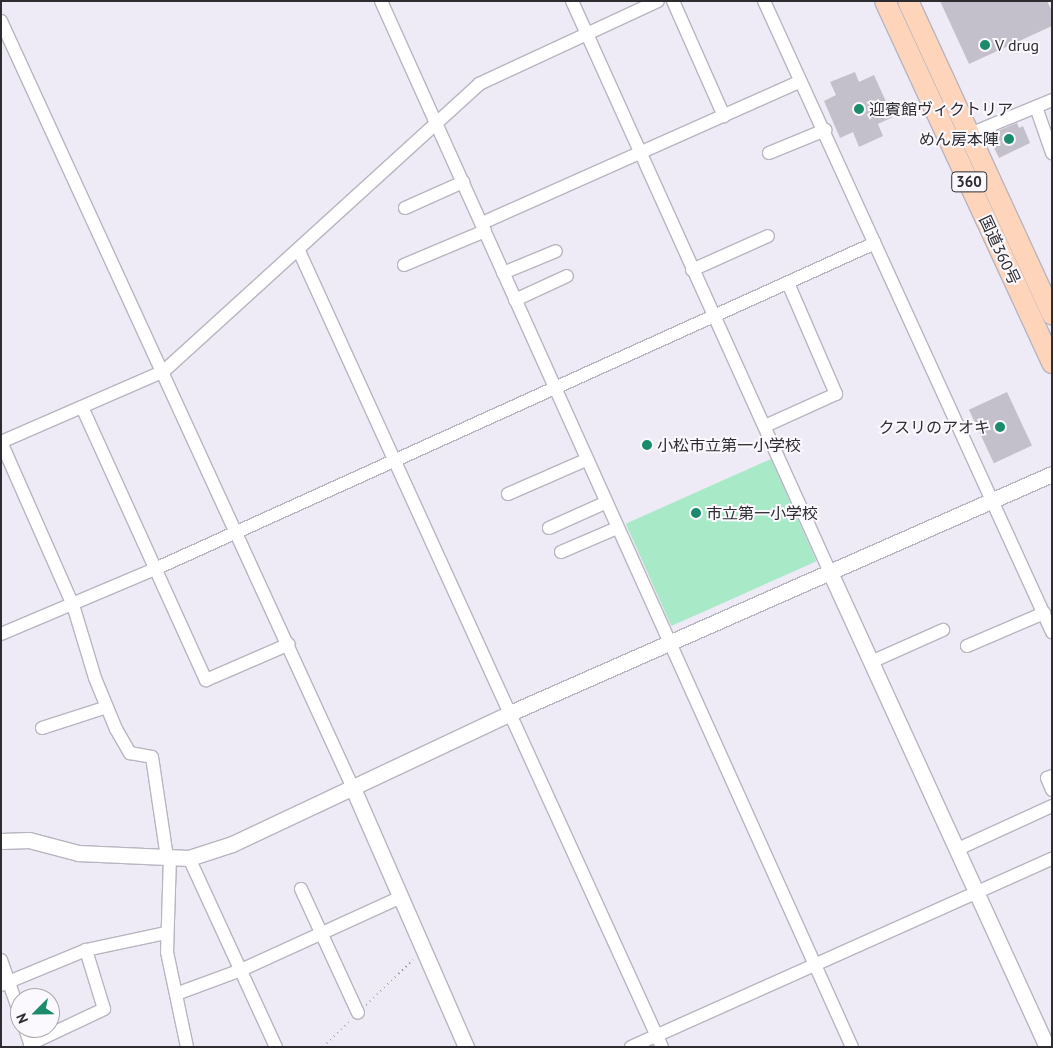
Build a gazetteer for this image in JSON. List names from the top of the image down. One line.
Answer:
{"streets":{"highway":["360","国道360号"]},"places":["V drug","迎賓館ヴィクトリア","めん房本陣","クスリのアオキ","小松市立第一小学校","市立第一小学校"],"north":"bottom left"}
